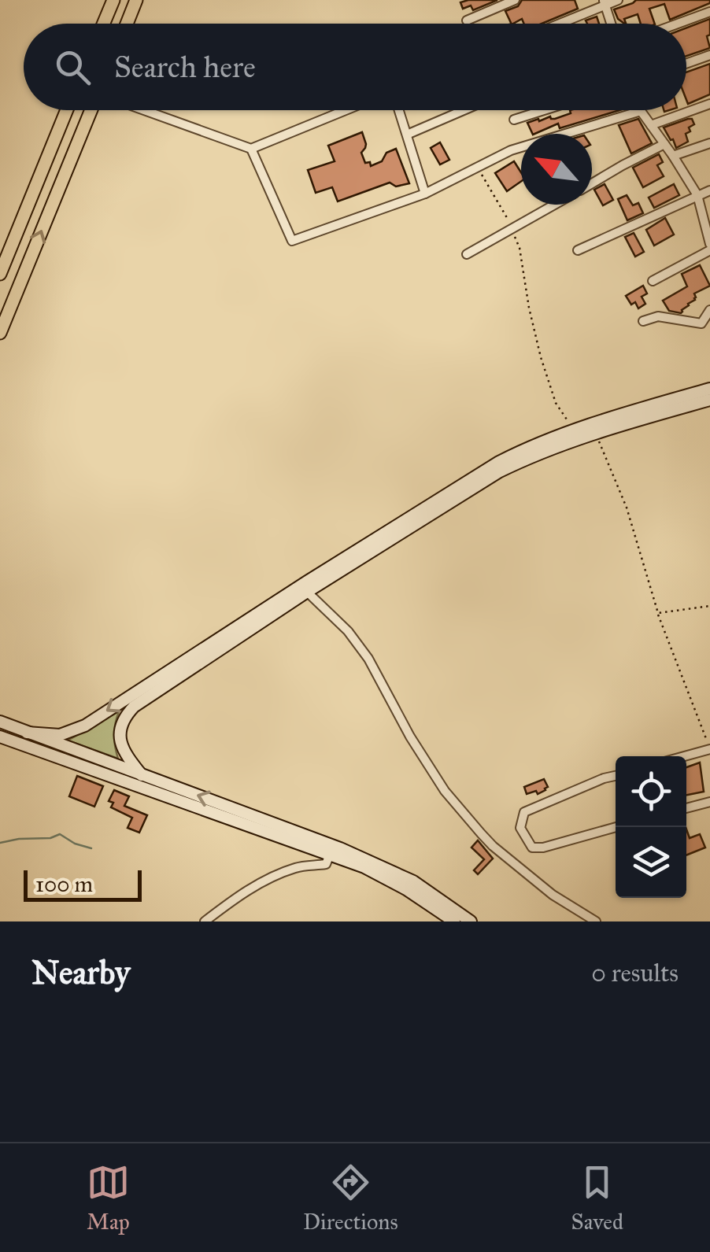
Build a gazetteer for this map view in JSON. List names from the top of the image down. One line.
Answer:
{"scale_bar":"100 m","north":"top left","page":{"search":"Search here","scale":"100 m","heading":["Nearby","0 results"],"nav":["Map","Directions","Saved"]}}
